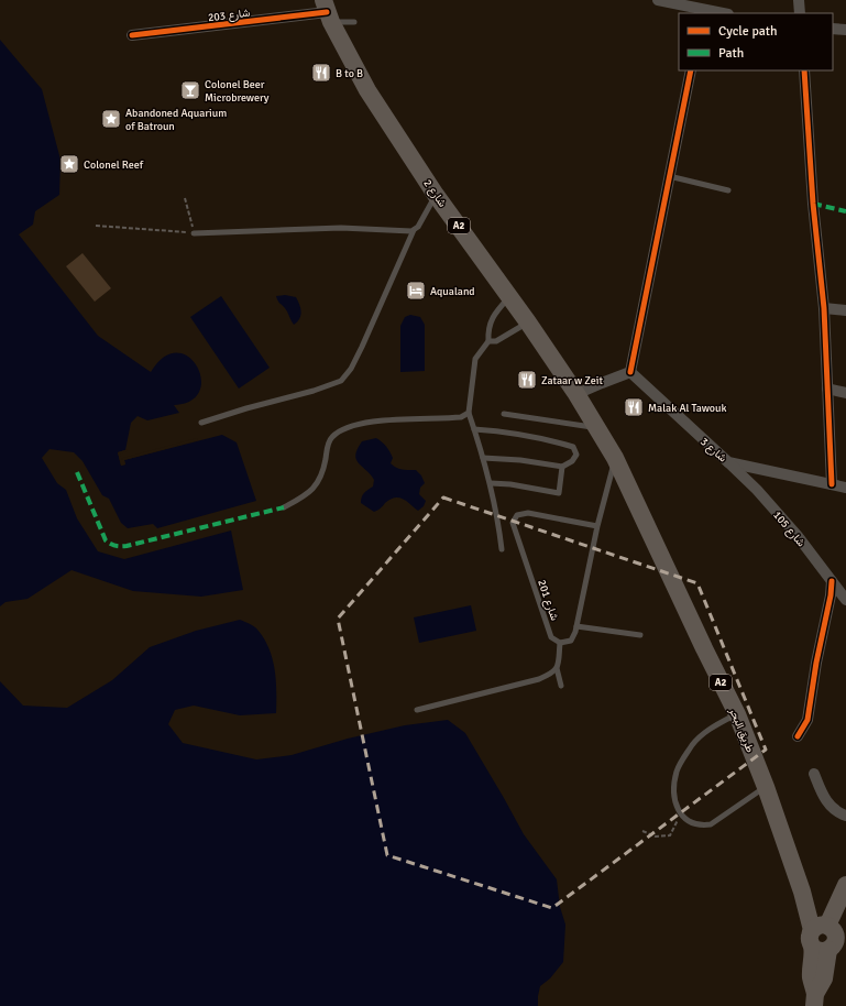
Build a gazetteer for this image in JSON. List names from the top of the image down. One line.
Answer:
{"streets":{"main road":["شارع 2","A2","طريق البحر"],"street":["شارع 203","شارع 3","شارع 105"],"lane":["شارع 201"]},"crossings":[["شارع 203","شارع 2"],["شارع 2","طريق البحر"],["A2","طريق البحر"],["شارع 3","شارع 105"],["شارع 201","طريق البحر"]],"places":{"restaurant":["B to B","Zataar w Zeit","Malak Al Tawouk"],"bar":["Colonel Beer Microbrewery"],"place":["Abandoned Aquarium of Batroun","Colonel Reef"],"hotel":["Aqualand"]},"legend":["Cycle path","Path"]}
